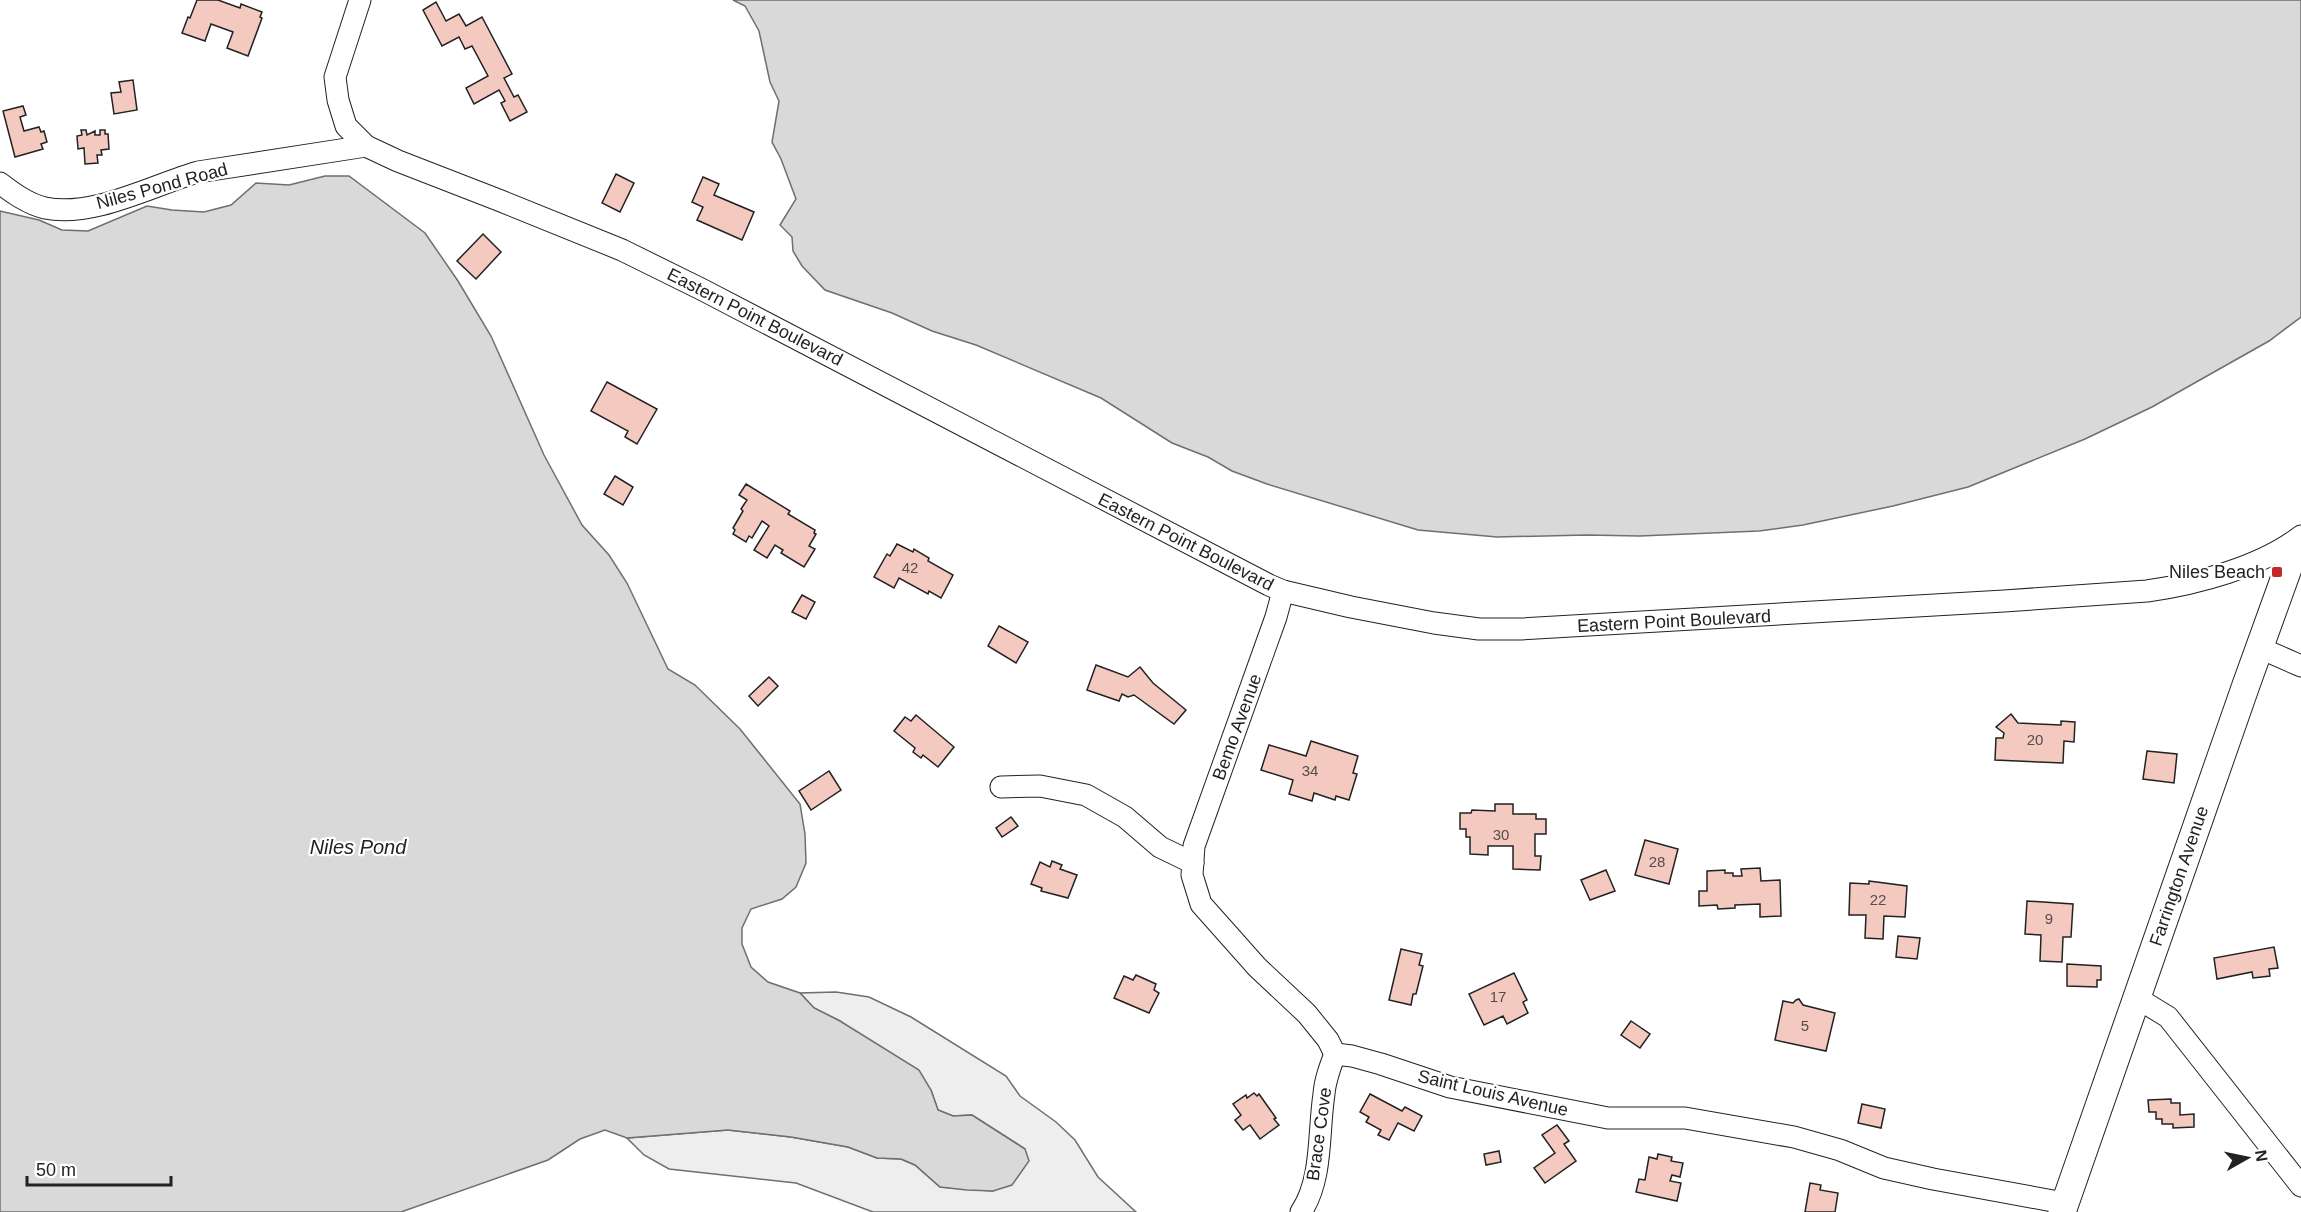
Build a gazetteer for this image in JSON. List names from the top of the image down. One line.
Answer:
{"streets":{"main road":["Farrington Avenue"],"street":["Niles Pond Road","Eastern Point Boulevard","Bemo Avenue","Saint Louis Avenue","Brace Cove"]},"crossings":[["Niles Pond Road","Eastern Point Boulevard"],["Eastern Point Boulevard","Bemo Avenue"],["Farrington Avenue","Saint Louis Avenue"],["Saint Louis Avenue","Brace Cove"]],"water":["Niles Pond"],"places":{"transit":["Niles Beach"]},"house_numbers":["42","20","34","30","28","22","9","17","5"],"scale_bar":"50 m","north":"right"}
